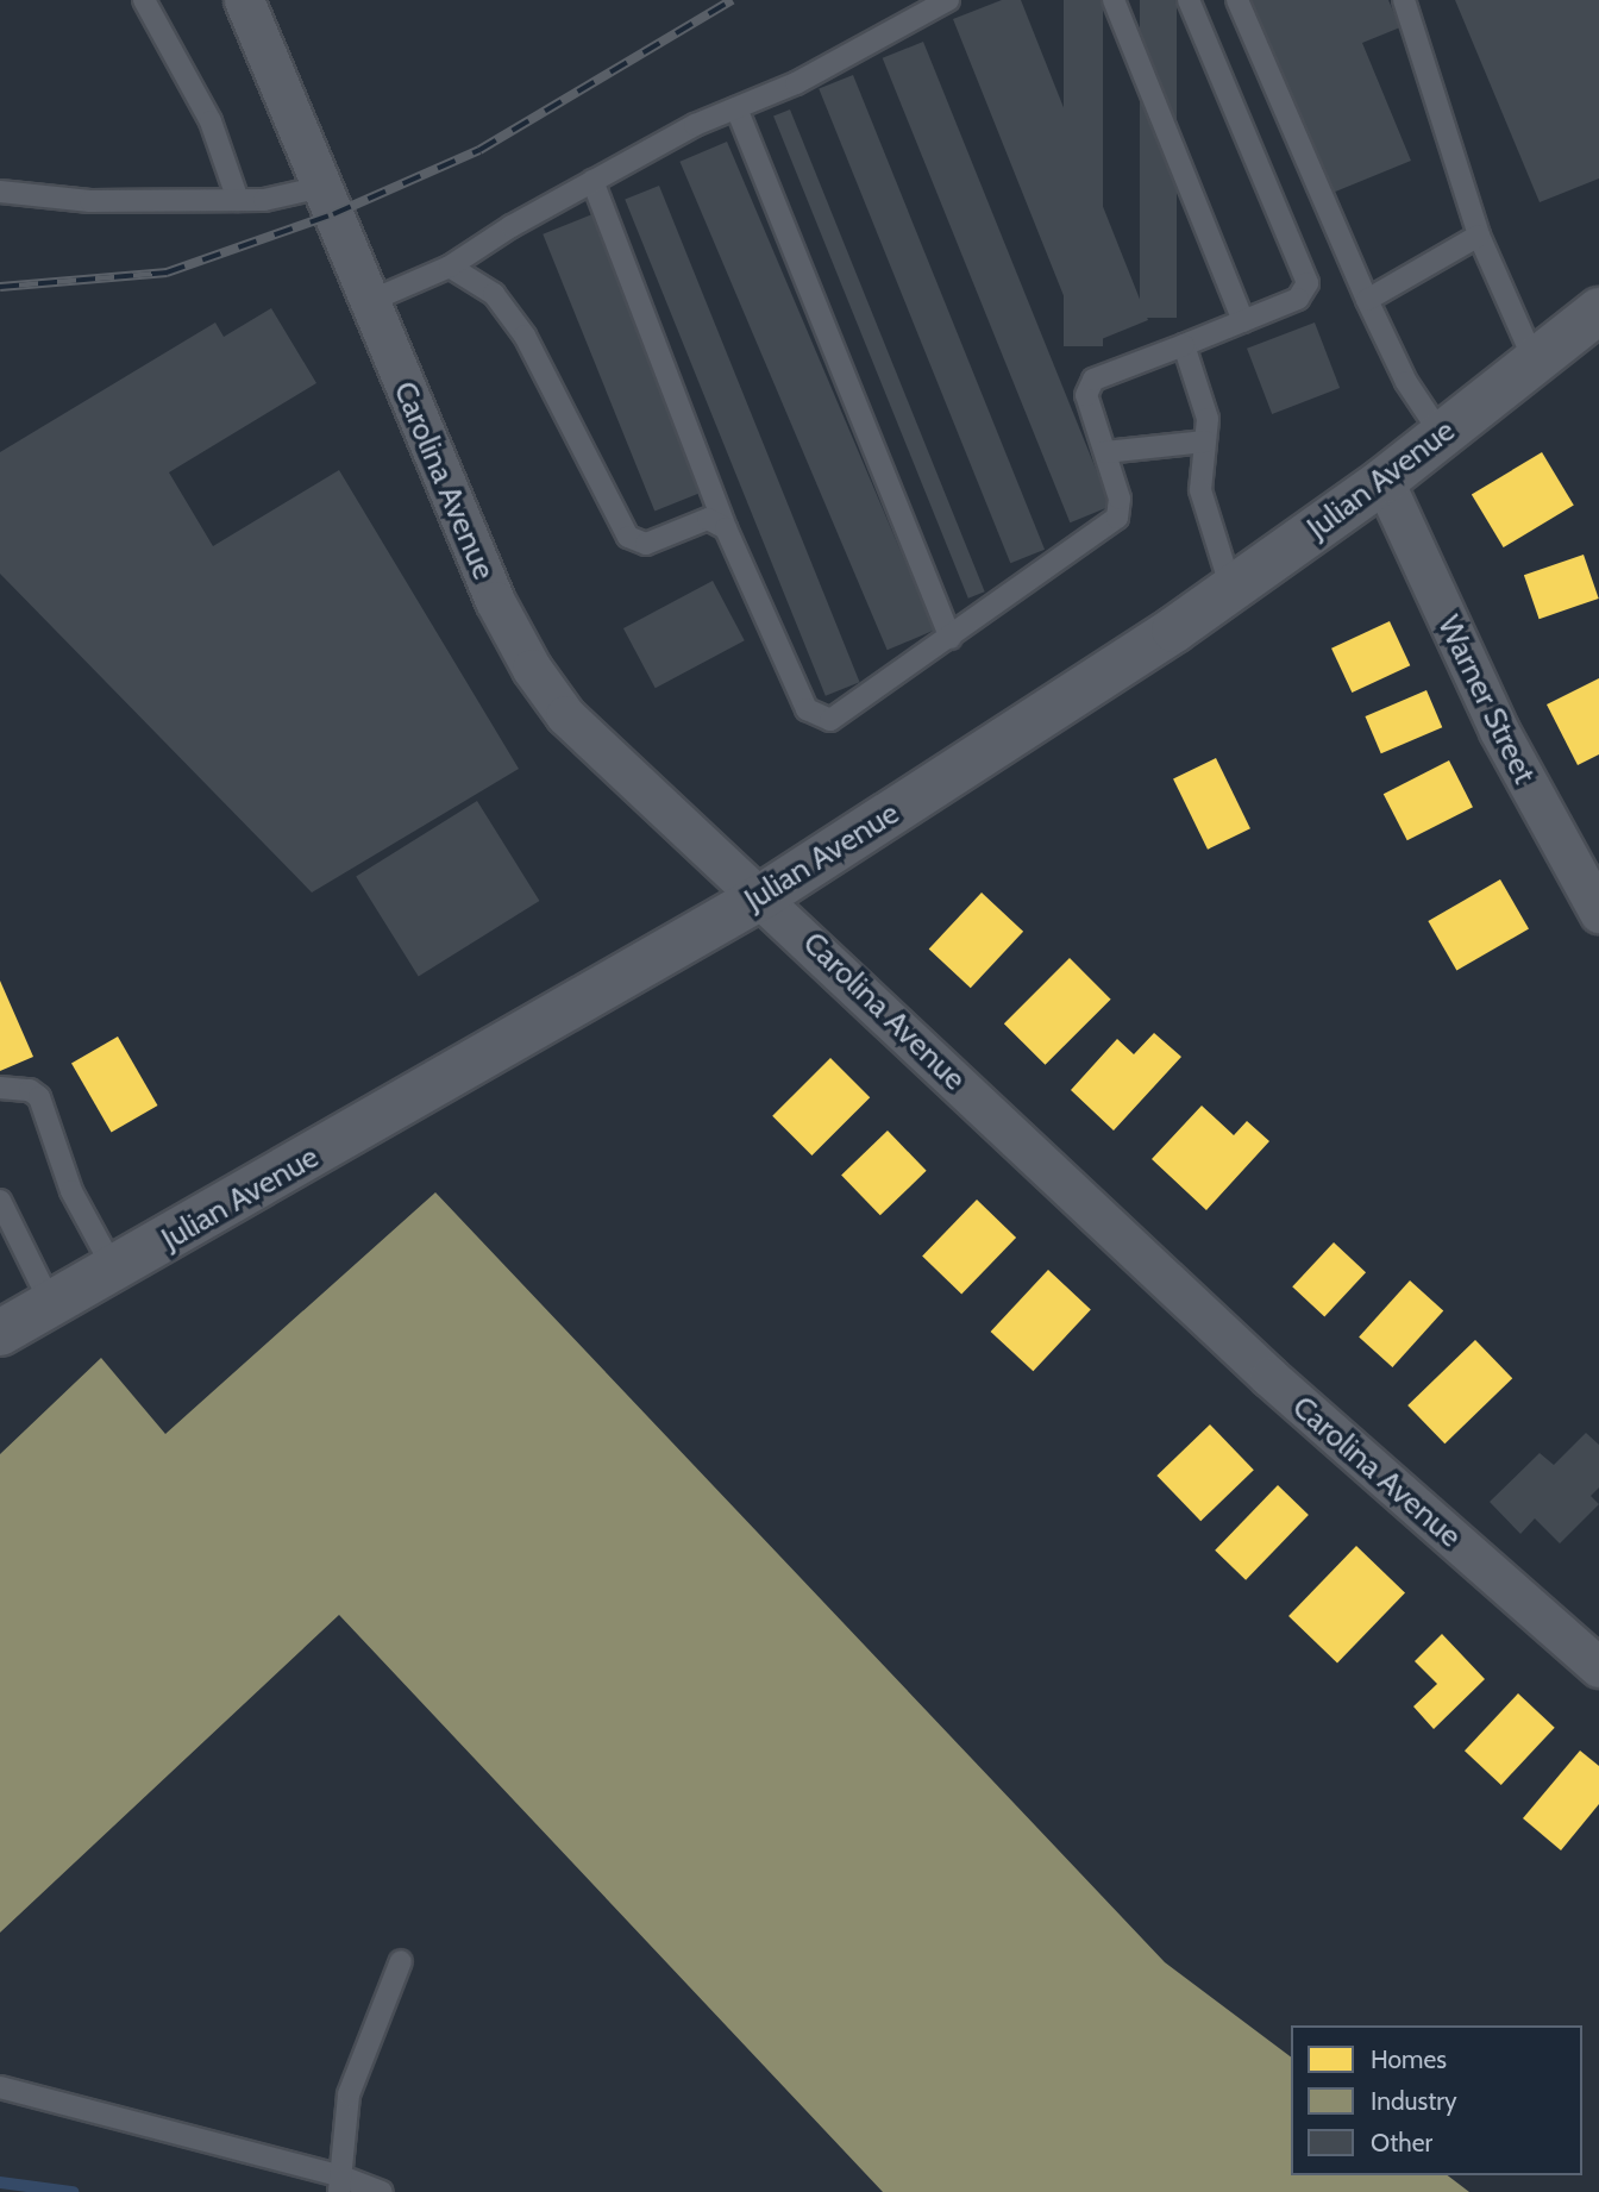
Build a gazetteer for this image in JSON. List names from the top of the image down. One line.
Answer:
{"streets":{"street":["Julian Avenue","Carolina Avenue","Warner Street"]},"crossings":[["Julian Avenue","Carolina Avenue"],["Julian Avenue","Warner Street"]],"legend":["Homes","Industry","Other"]}
